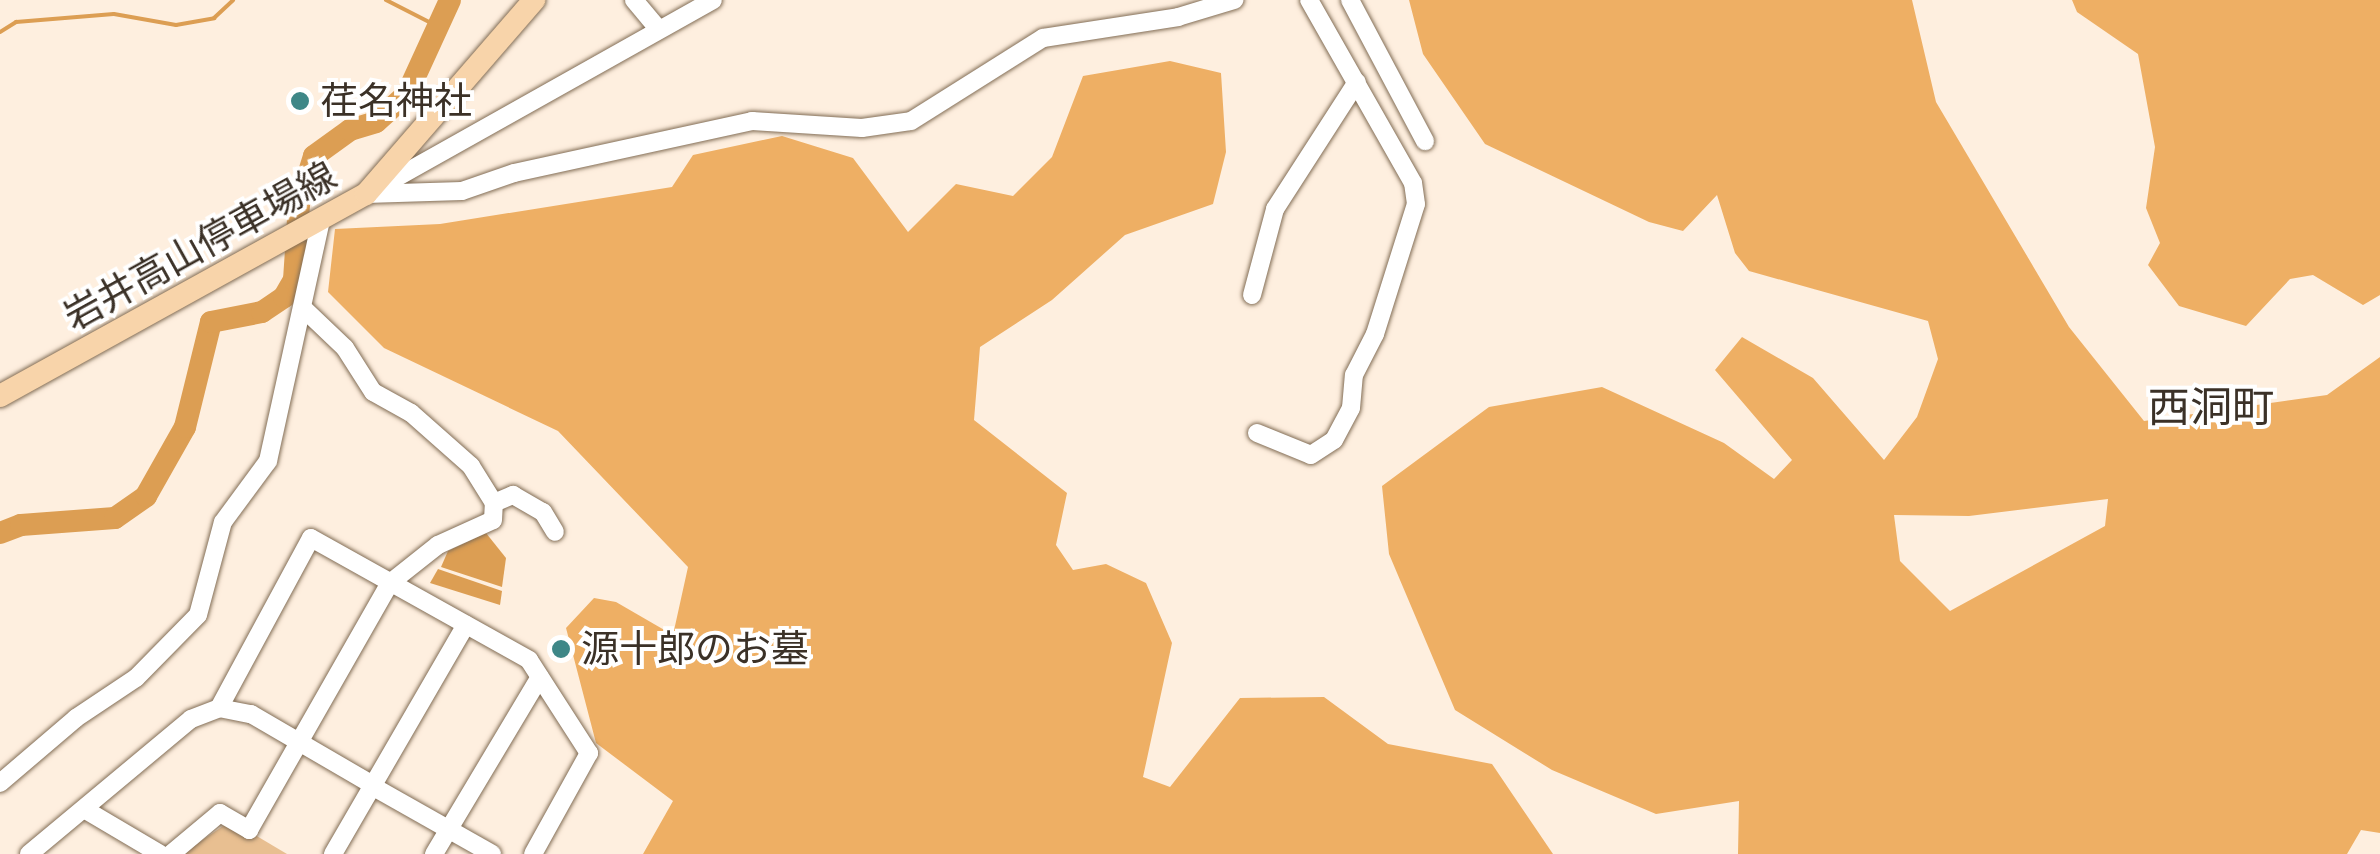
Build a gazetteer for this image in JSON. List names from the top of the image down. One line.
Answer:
{"streets":{"main road":["岩井高山停車場線"]},"districts":["西洞町"],"places":["荏名神社","源十郎のお墓"]}
